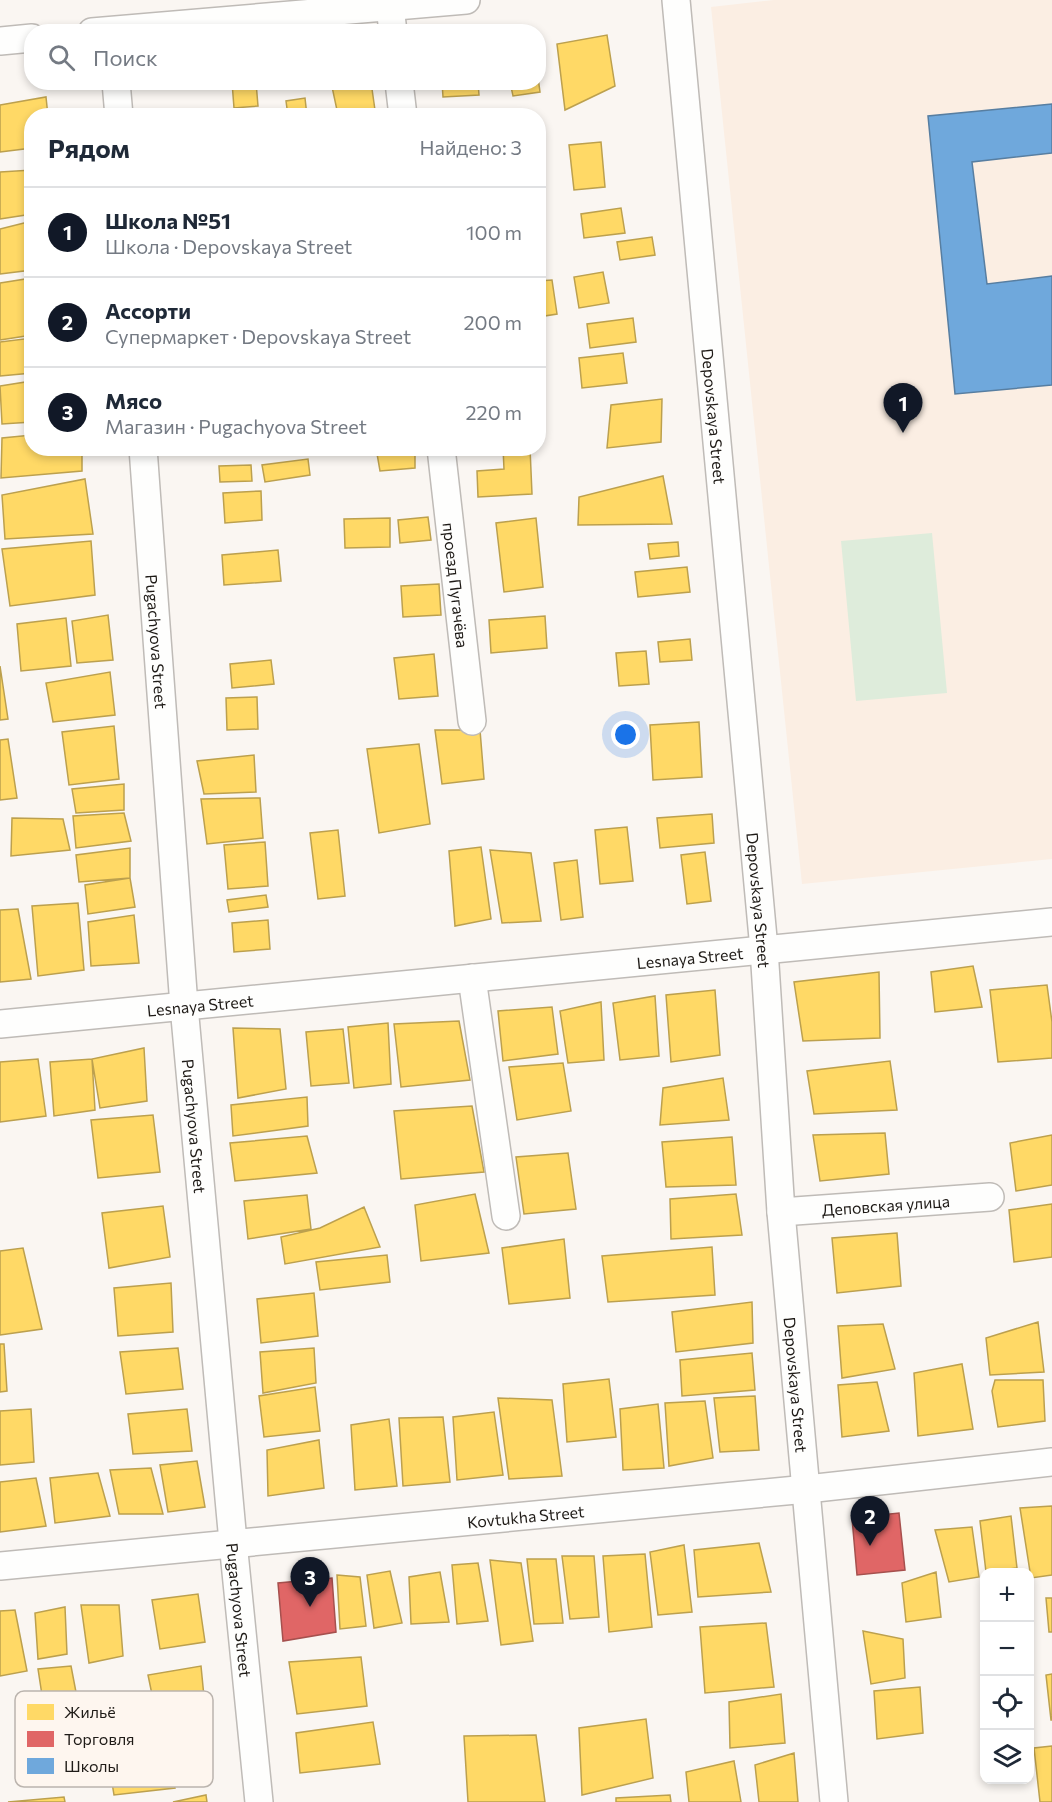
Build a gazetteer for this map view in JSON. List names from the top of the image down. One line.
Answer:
{"streets":{"street":["Depovskaya Street","проезд Пугачёва","Pugachyova Street","Lesnaya Street","Деповская улица","Kovtukha Street"]},"crossings":[["Depovskaya Street","Lesnaya Street"],["Depovskaya Street","Деповская улица"],["Depovskaya Street","Kovtukha Street"],["Pugachyova Street","Lesnaya Street"],["Pugachyova Street","Kovtukha Street"]],"legend":["Жильё","Торговля","Школы"],"page":{"search":"Поиск","heading":["Рядом","Найдено: 3"],"list":[{"mark":"1","name":"Школа №51","note":"Школа · Depovskaya Street","value":"100 m"},{"mark":"2","name":"Ассорти","note":"Супермаркет · Depovskaya Street","value":"200 m"},{"mark":"3","name":"Мясо","note":"Магазин · Pugachyova Street","value":"220 m"}],"pins":["1","2","3"],"map_buttons":["+","−"]}}
